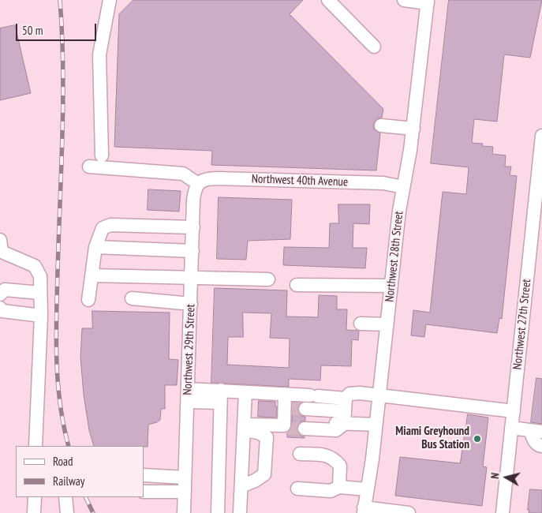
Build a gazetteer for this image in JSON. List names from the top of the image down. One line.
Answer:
{"streets":{"street":["Northwest 40th Avenue","Northwest 28th Street","Northwest 27th Street","Northwest 29th Street"]},"crossings":[["Northwest 40th Avenue","Northwest 28th Street"],["Northwest 40th Avenue","Northwest 29th Street"]],"places":["Miami Greyhound Bus Station"],"legend":["Road","Railway"],"scale_bar":"50 m","north":"left"}
